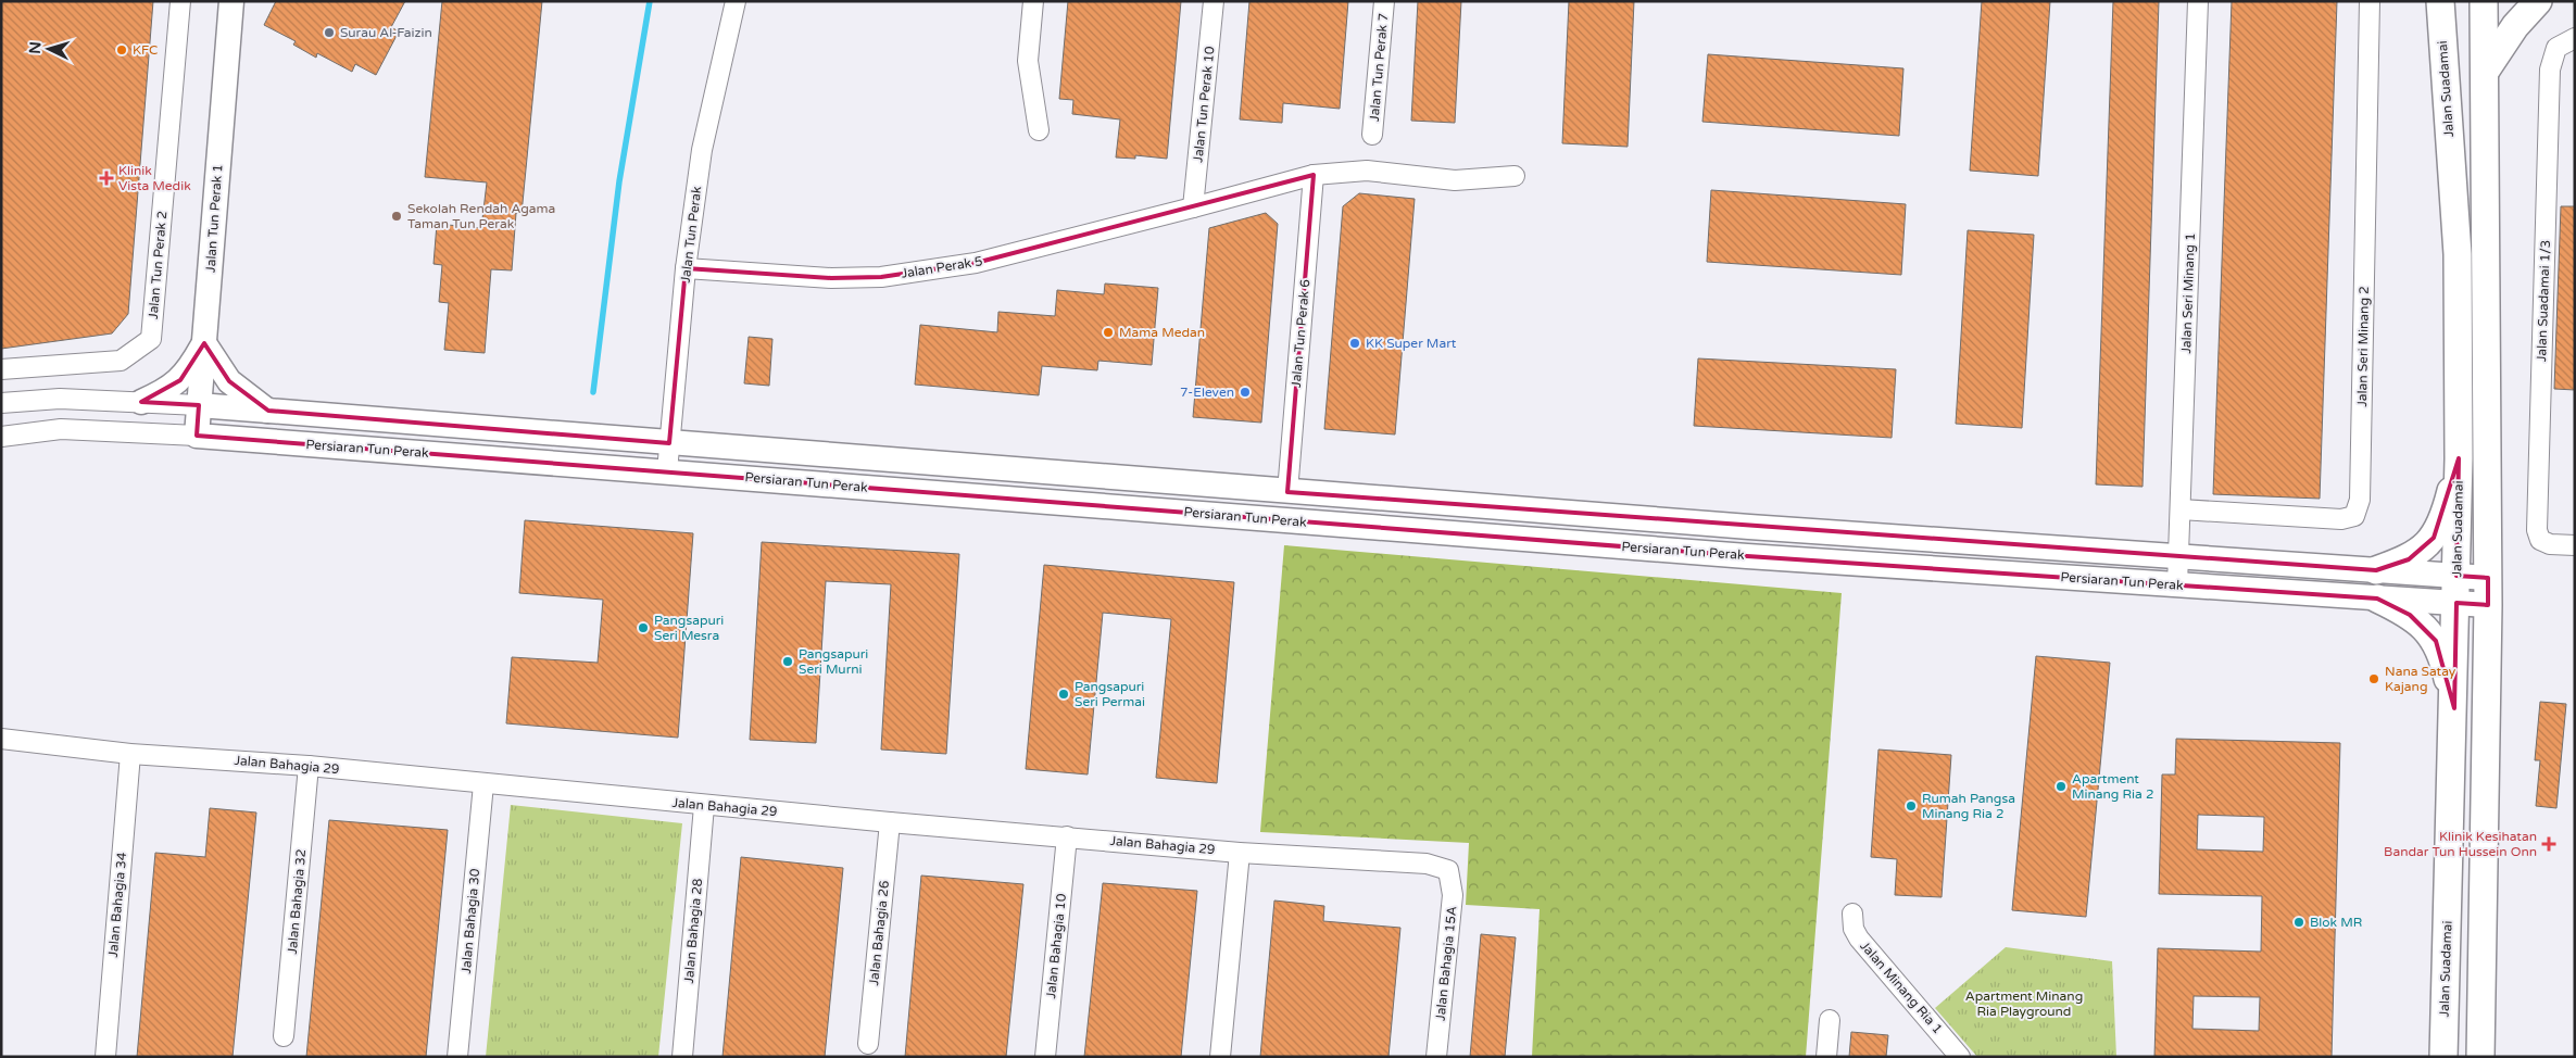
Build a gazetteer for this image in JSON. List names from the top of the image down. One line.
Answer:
{"streets":{"main road":["Jalan Suadamai"],"street":["Jalan Tun Perak 7","Jalan Tun Perak 10","Jalan Tun Perak 1","Jalan Tun Perak","Jalan Tun Perak 2","Jalan Perak 5","Jalan Seri Minang 1","Jalan Suadamai 1/3","Jalan Tun Perak 6","Jalan Seri Minang 2","Persiaran Tun Perak","Jalan Bahagia 29","Jalan Bahagia 32","Jalan Bahagia 34","Jalan Bahagia 30","Jalan Bahagia 28","Jalan Bahagia 26","Jalan Bahagia 10","Jalan Bahagia 15A","Jalan Minang Ria 1"]},"crossings":[["Jalan Suadamai","Persiaran Tun Perak"],["Jalan Tun Perak 10","Jalan Perak 5"],["Jalan Tun Perak 1","Persiaran Tun Perak"],["Jalan Tun Perak","Jalan Perak 5"],["Jalan Tun Perak","Persiaran Tun Perak"],["Jalan Perak 5","Jalan Tun Perak 6"],["Jalan Seri Minang 1","Jalan Seri Minang 2"],["Jalan Seri Minang 1","Persiaran Tun Perak"],["Jalan Tun Perak 6","Persiaran Tun Perak"],["Jalan Bahagia 29","Jalan Bahagia 32"],["Jalan Bahagia 29","Jalan Bahagia 34"],["Jalan Bahagia 29","Jalan Bahagia 30"],["Jalan Bahagia 29","Jalan Bahagia 28"],["Jalan Bahagia 29","Jalan Bahagia 26"],["Jalan Bahagia 29","Jalan Bahagia 10"],["Jalan Bahagia 29","Jalan Bahagia 15A"]],"parks":["Apartment Minang Ria Playground"],"places":{"other":["Surau Al-Faizin","KFC","Sekolah Rendah Agama Taman Tun Perak","Mama Medan","KK Super Mart","7-Eleven","Pangsapuri Seri Mesra","Pangsapuri Seri Murni","Nana Satay Kajang","Pangsapuri Seri Permai","Apartment Minang Ria 2","Rumah Pangsa Minang Ria 2","Blok MR"],"health":["Klinik Vista Medik","Klinik Kesihatan Bandar Tun Hussein Onn"]},"north":"left"}
